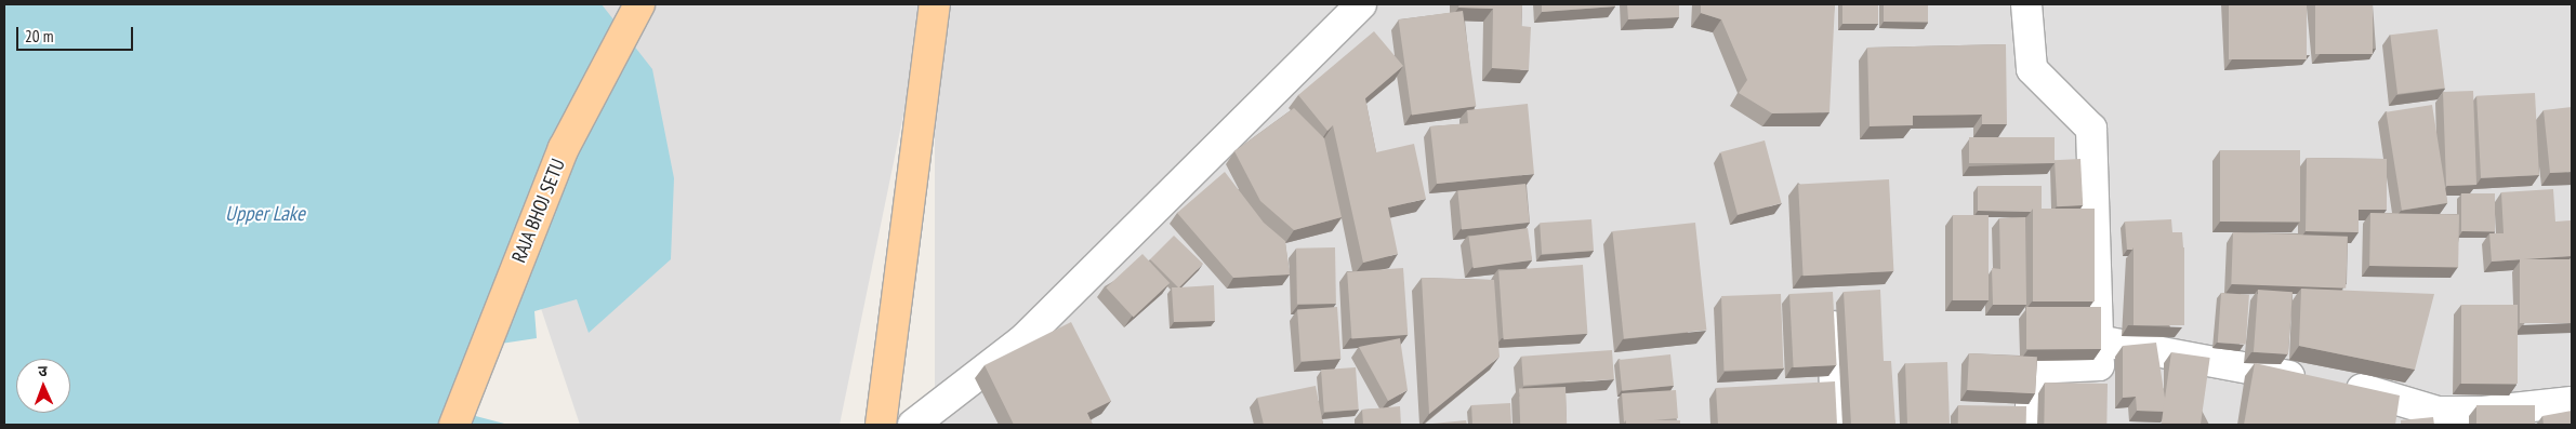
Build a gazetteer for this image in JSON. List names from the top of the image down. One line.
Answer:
{"streets":{"main road":["RAJA BHOJ SETU"]},"water":["Upper Lake"],"scale_bar":"20 m","north":"top"}
